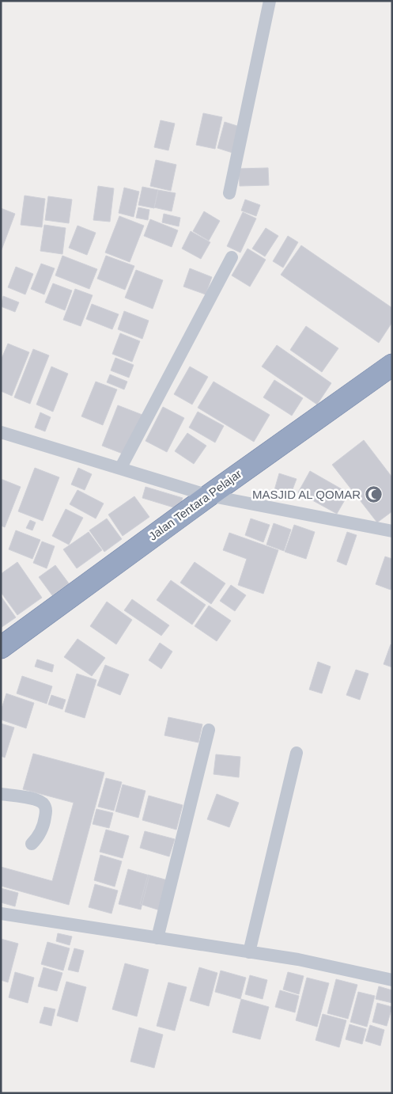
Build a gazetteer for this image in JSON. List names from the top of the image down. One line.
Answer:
{"streets":{"highway":["Jalan Tentara Pelajar"]},"places":{"mosque":["MASJID AL QOMAR"]}}
